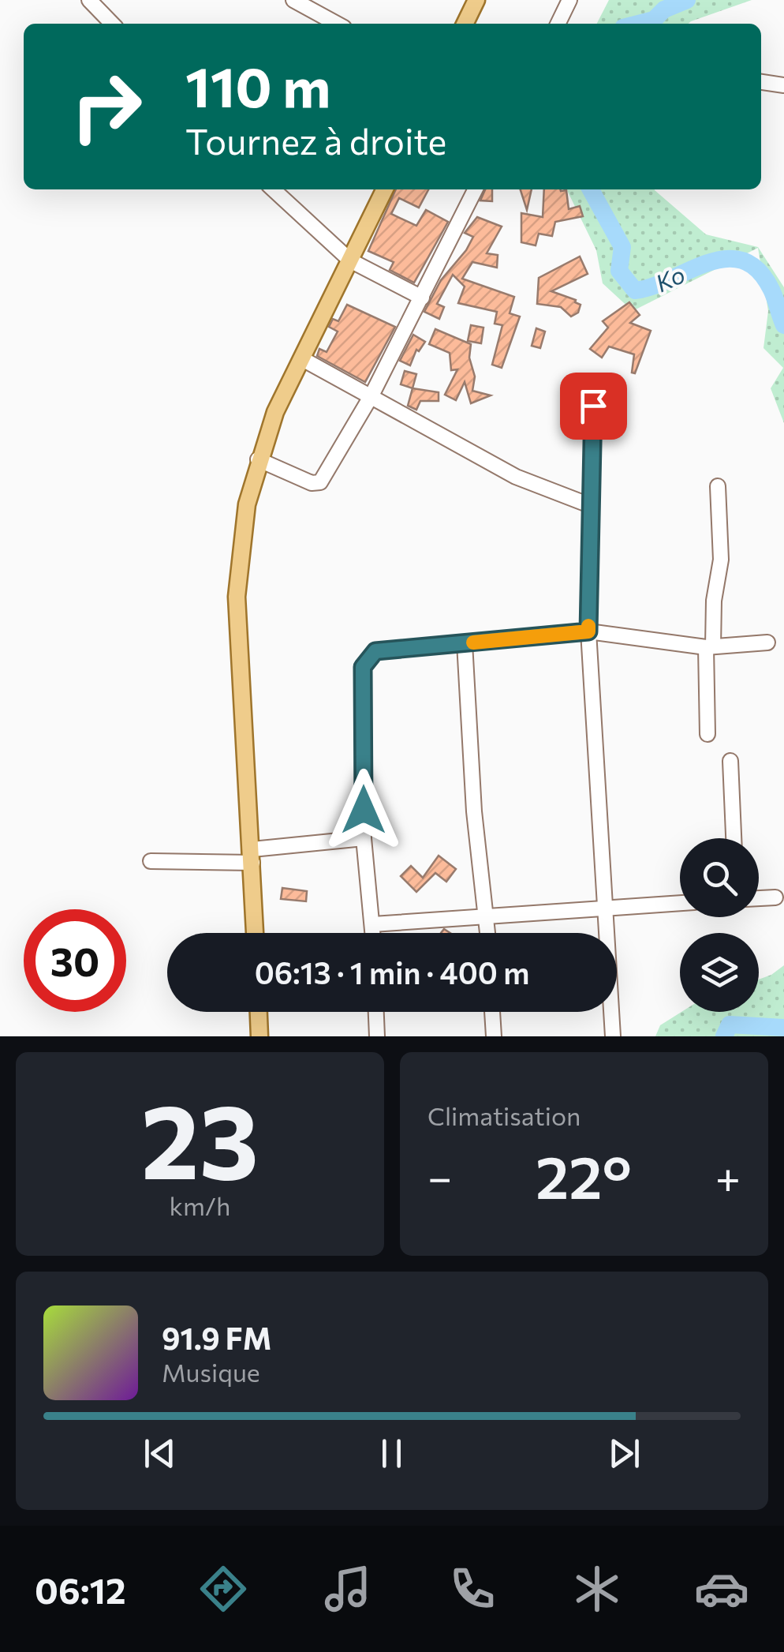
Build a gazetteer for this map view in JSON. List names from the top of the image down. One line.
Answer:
{"water":["Ko"],"page":{"turn":["110 m","Tournez à droite"],"limit":"30","trip":"06:13 · 1 min · 400 m","tile":[["23","km/h"],"Climatisation"],"heat":["−","22°","+"],"song":["91.9 FM","Musique"],"tabs":"06:12"}}
